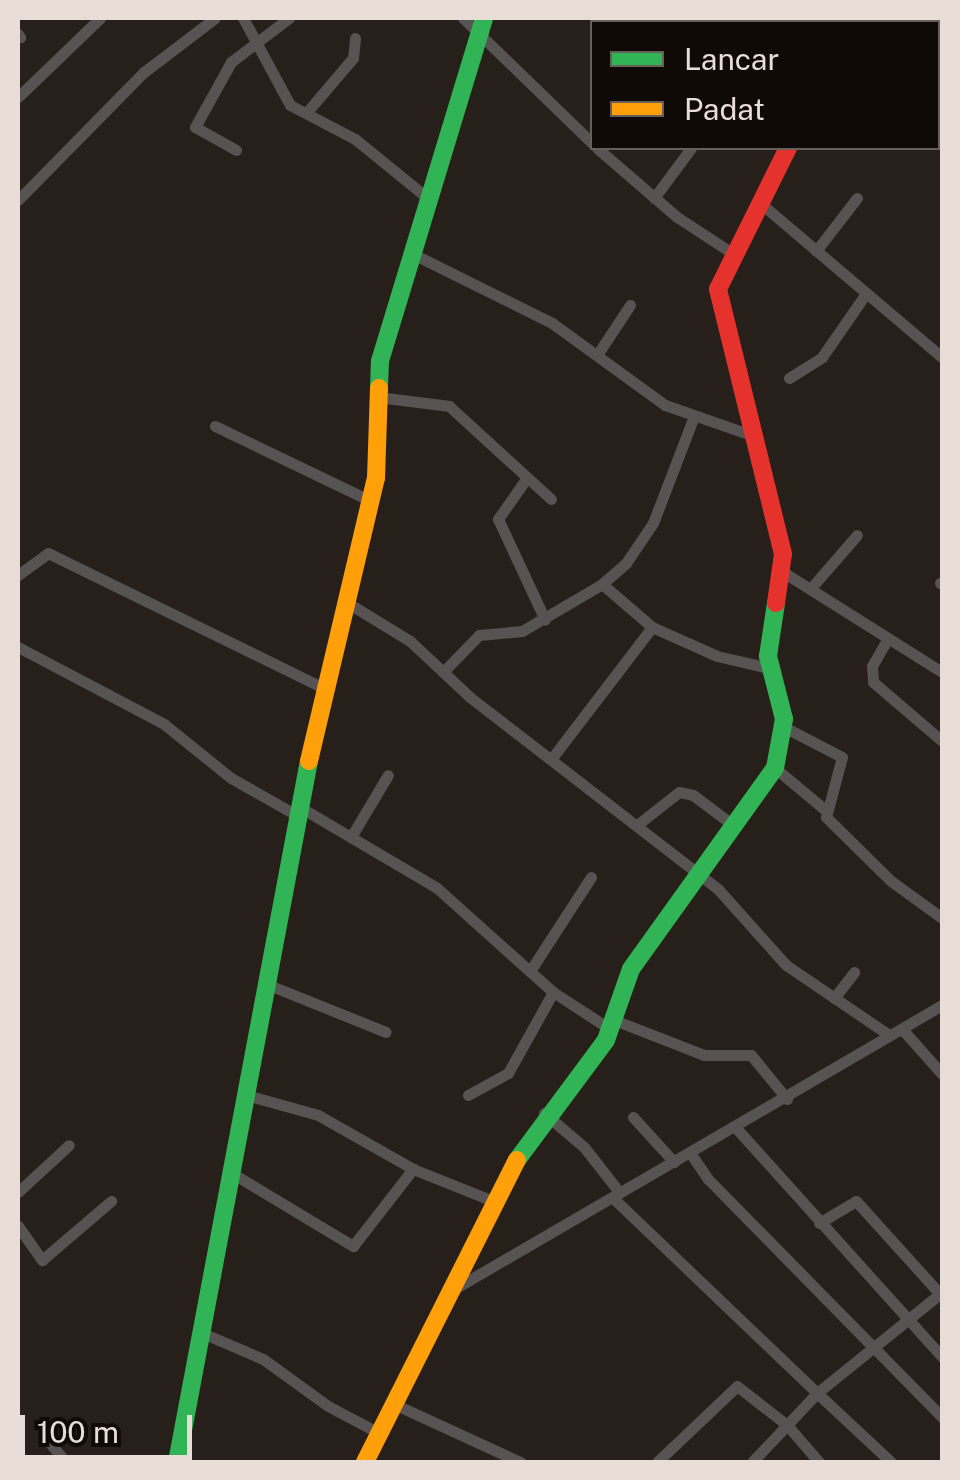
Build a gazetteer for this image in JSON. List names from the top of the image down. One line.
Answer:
{"legend":["Lancar","Padat"],"scale_bar":"100 m"}
